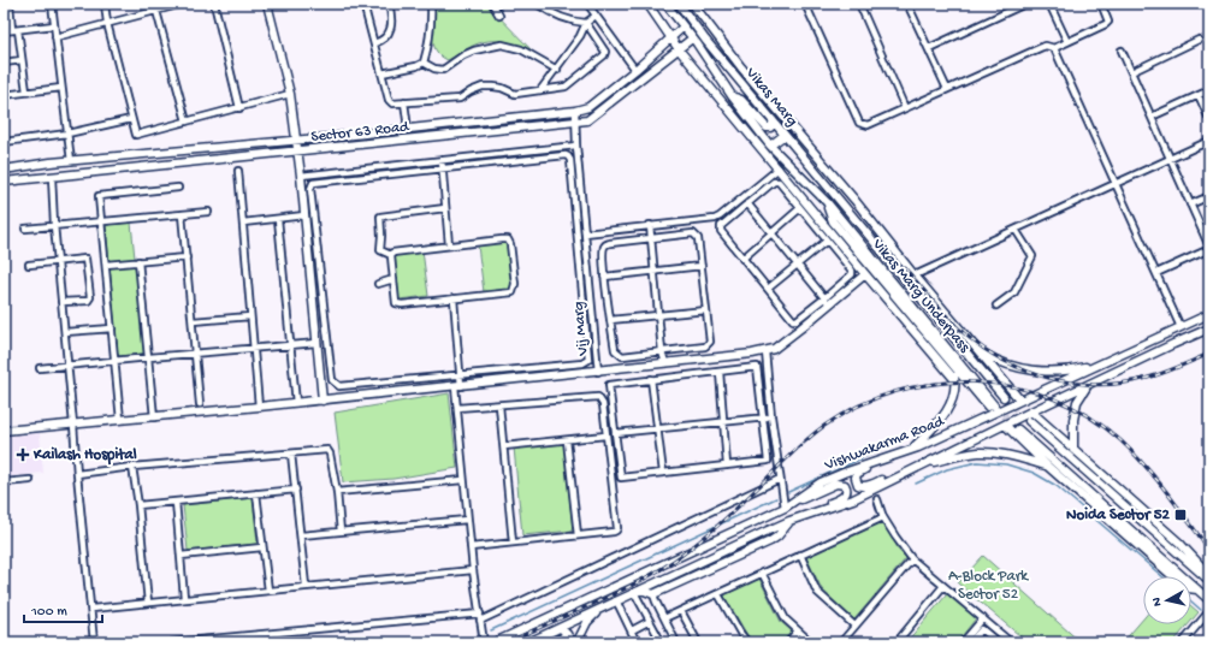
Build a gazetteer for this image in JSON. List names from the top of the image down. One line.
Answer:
{"streets":{"street":["Vikas Marg","Sector 63 Road","Vikas Marg Underpass","Vij Marg","Vishwakarma Road"]},"crossings":[["Vikas Marg","Sector 63 Road"],["Vikas Marg","Vikas Marg Underpass"],["Sector 63 Road","Vij Marg"],["Vikas Marg Underpass","Vishwakarma Road"]],"parks":["A-Block Park Sector 52"],"places":{"health":["Kailash Hospital"],"transit":["Noida Sector 52"]},"scale_bar":"100 m","north":"left"}
